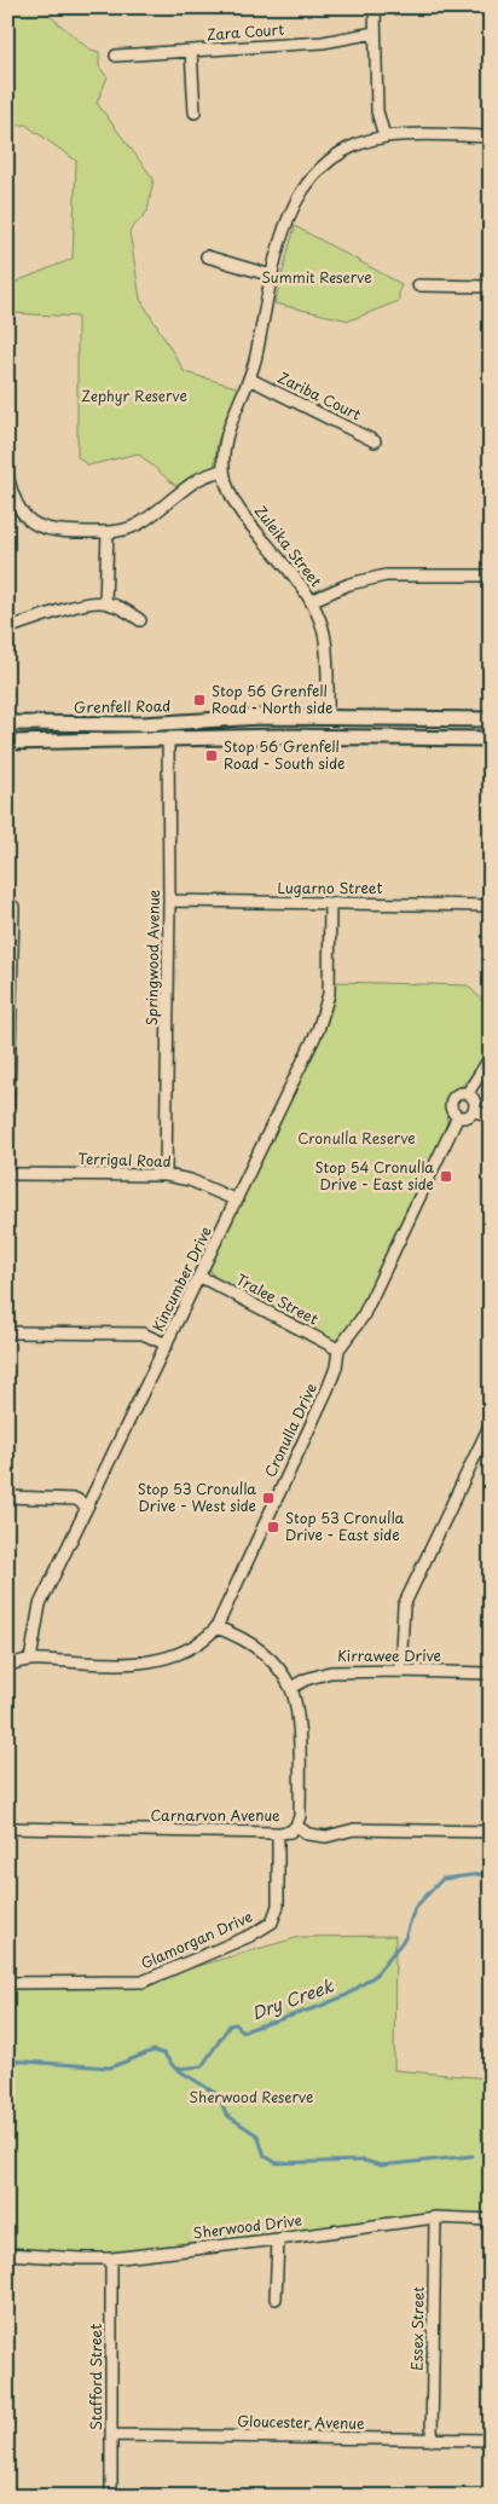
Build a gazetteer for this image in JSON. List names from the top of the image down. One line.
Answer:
{"streets":{"main road":["Grenfell Road"],"street":["Zara Court","Zariba Court","Zuleika Street","Lugarno Street","Springwood Avenue","Terrigal Road","Kincumber Drive","Tralee Street","Cronulla Drive","Kirrawee Drive","Carnarvon Avenue","Glamorgan Drive","Sherwood Drive","Essex Street","Stafford Street","Gloucester Avenue"]},"crossings":[["Zuleika Street","Grenfell Road"],["Lugarno Street","Springwood Avenue"],["Lugarno Street","Kincumber Drive"],["Springwood Avenue","Terrigal Road"],["Terrigal Road","Kincumber Drive"],["Kincumber Drive","Tralee Street"],["Kincumber Drive","Cronulla Drive"],["Tralee Street","Cronulla Drive"],["Carnarvon Avenue","Glamorgan Drive"],["Sherwood Drive","Essex Street"],["Sherwood Drive","Stafford Street"],["Essex Street","Gloucester Avenue"],["Stafford Street","Gloucester Avenue"]],"water":["Dry Creek"],"parks":["Summit Reserve","Zephyr Reserve","Cronulla Reserve","Sherwood Reserve"],"places":{"transit":["Stop 56 Grenfell Road - North side","Stop 56 Grenfell Road - South side","Stop 54 Cronulla Drive - East side","Stop 53 Cronulla Drive - West side","Stop 53 Cronulla Drive - East side"]}}
